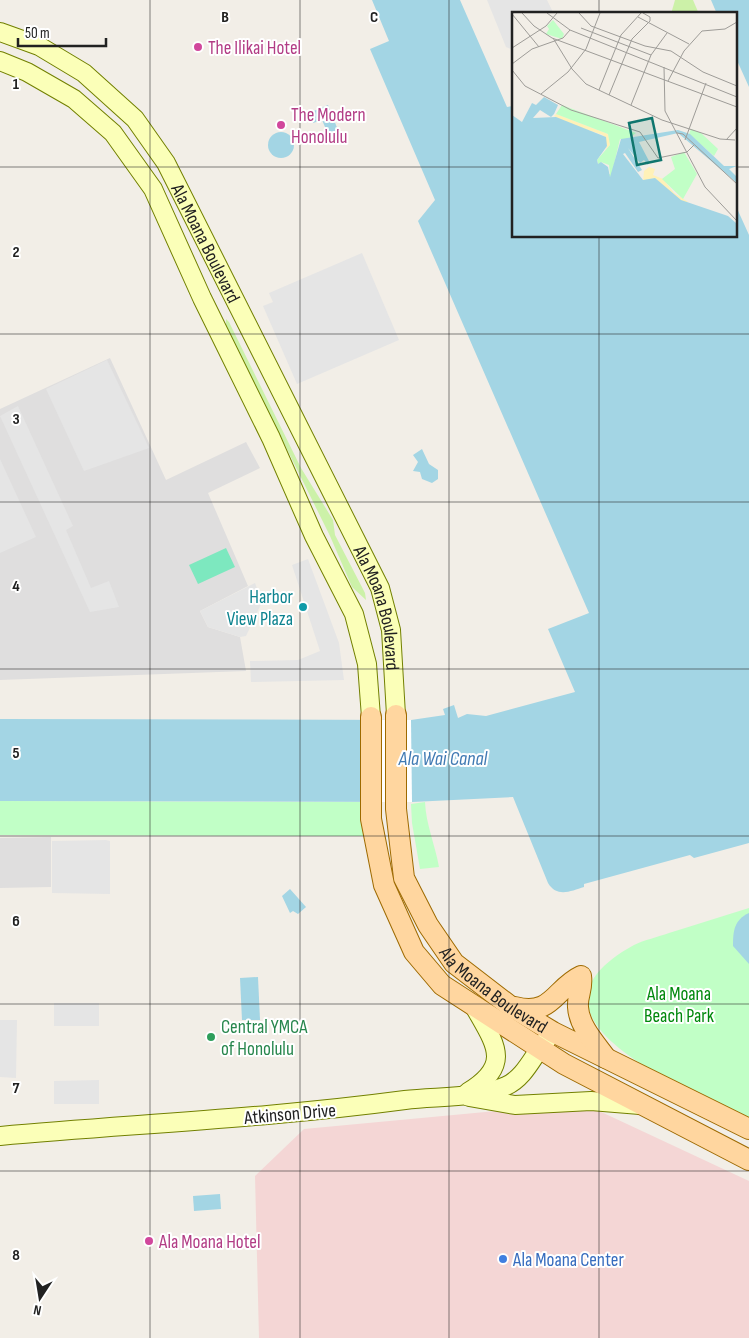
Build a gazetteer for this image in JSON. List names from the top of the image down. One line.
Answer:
{"streets":{"main road":["Ala Moana Boulevard","Atkinson Drive"]},"crossings":[["Ala Moana Boulevard","Atkinson Drive"]],"water":["Ala Wai Canal"],"parks":["Ala Moana Beach Park"],"places":["The Ilikai Hotel","The Modern Honolulu","Harbor View Plaza","Central YMCA of Honolulu","Ala Moana Hotel","Ala Moana Center"],"scale_bar":"50 m","north":"bottom","grid":{"columns":["B","C"],"rows":["1","2","3","4","5","6","7","8"]}}
